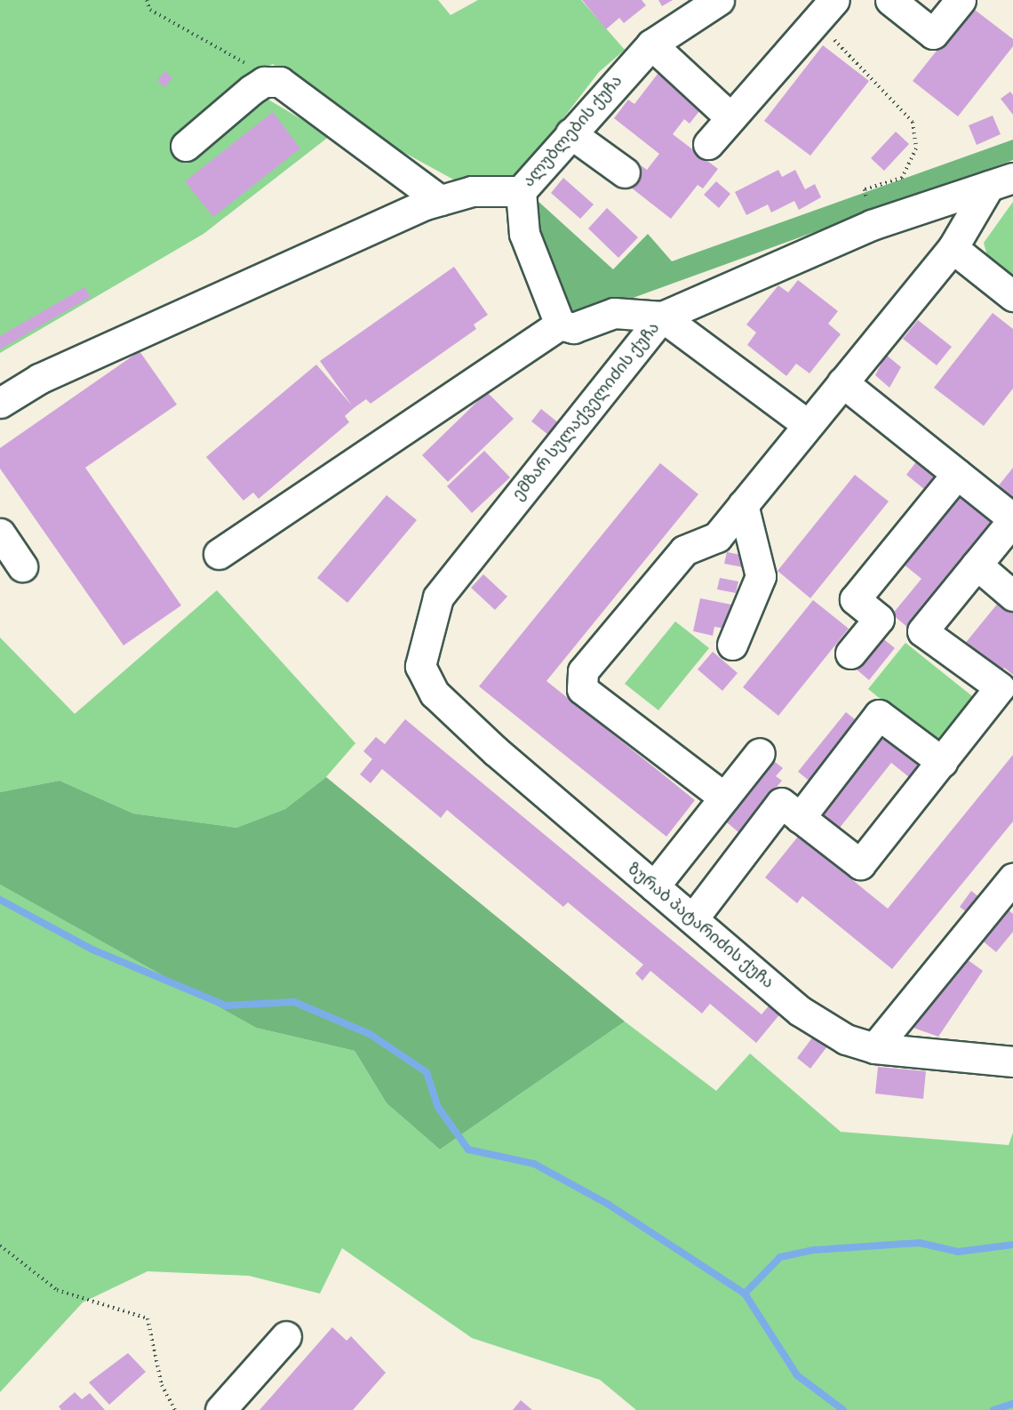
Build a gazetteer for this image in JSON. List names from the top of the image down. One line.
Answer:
{"streets":{"street":["ალუბლების ქუჩა","ემზარ სულაქველიძის ქუჩა","ზურაბ პატარიძის ქუჩა"]},"crossings":[["ემზარ სულაქველიძის ქუჩა","ზურაბ პატარიძის ქუჩა"]]}
